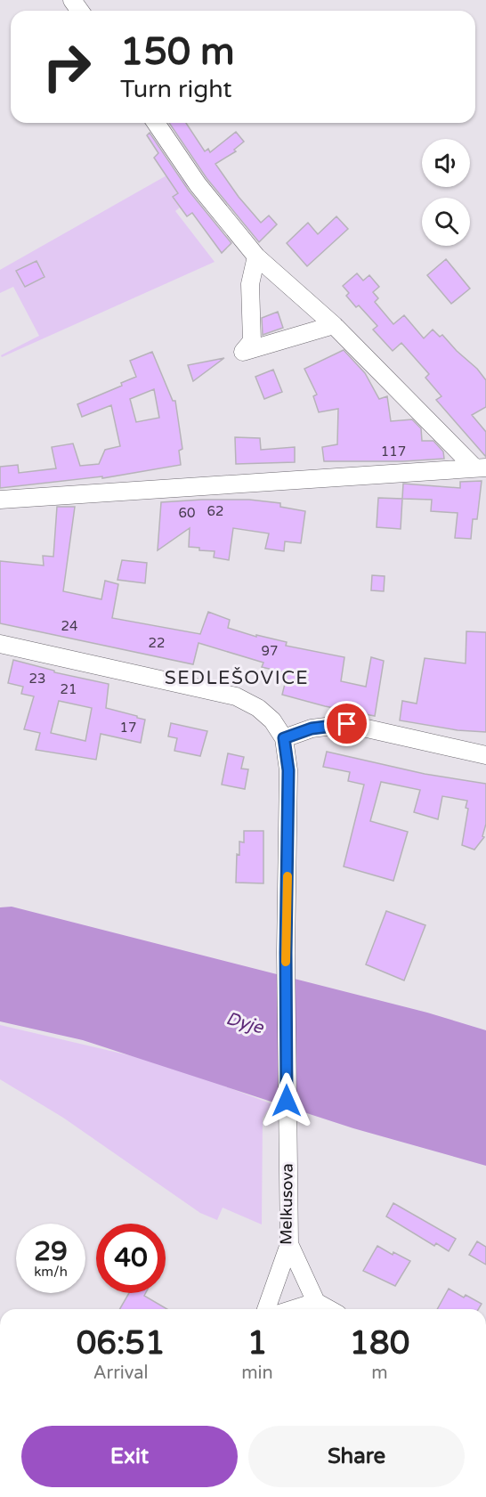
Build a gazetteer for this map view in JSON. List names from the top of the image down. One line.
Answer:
{"streets":{"street":["Melkusova"]},"districts":["SEDLEŠOVICE"],"water":["Dyje"],"house_numbers":["117","62","60","24","22","97","23","21","17"],"page":{"turn":["150 m","Turn right"],"speed":"29 km/h","limit":"40","eta":["06:51","Arrival","1","min","180","m"],"buttons":["Exit","Share"]}}
